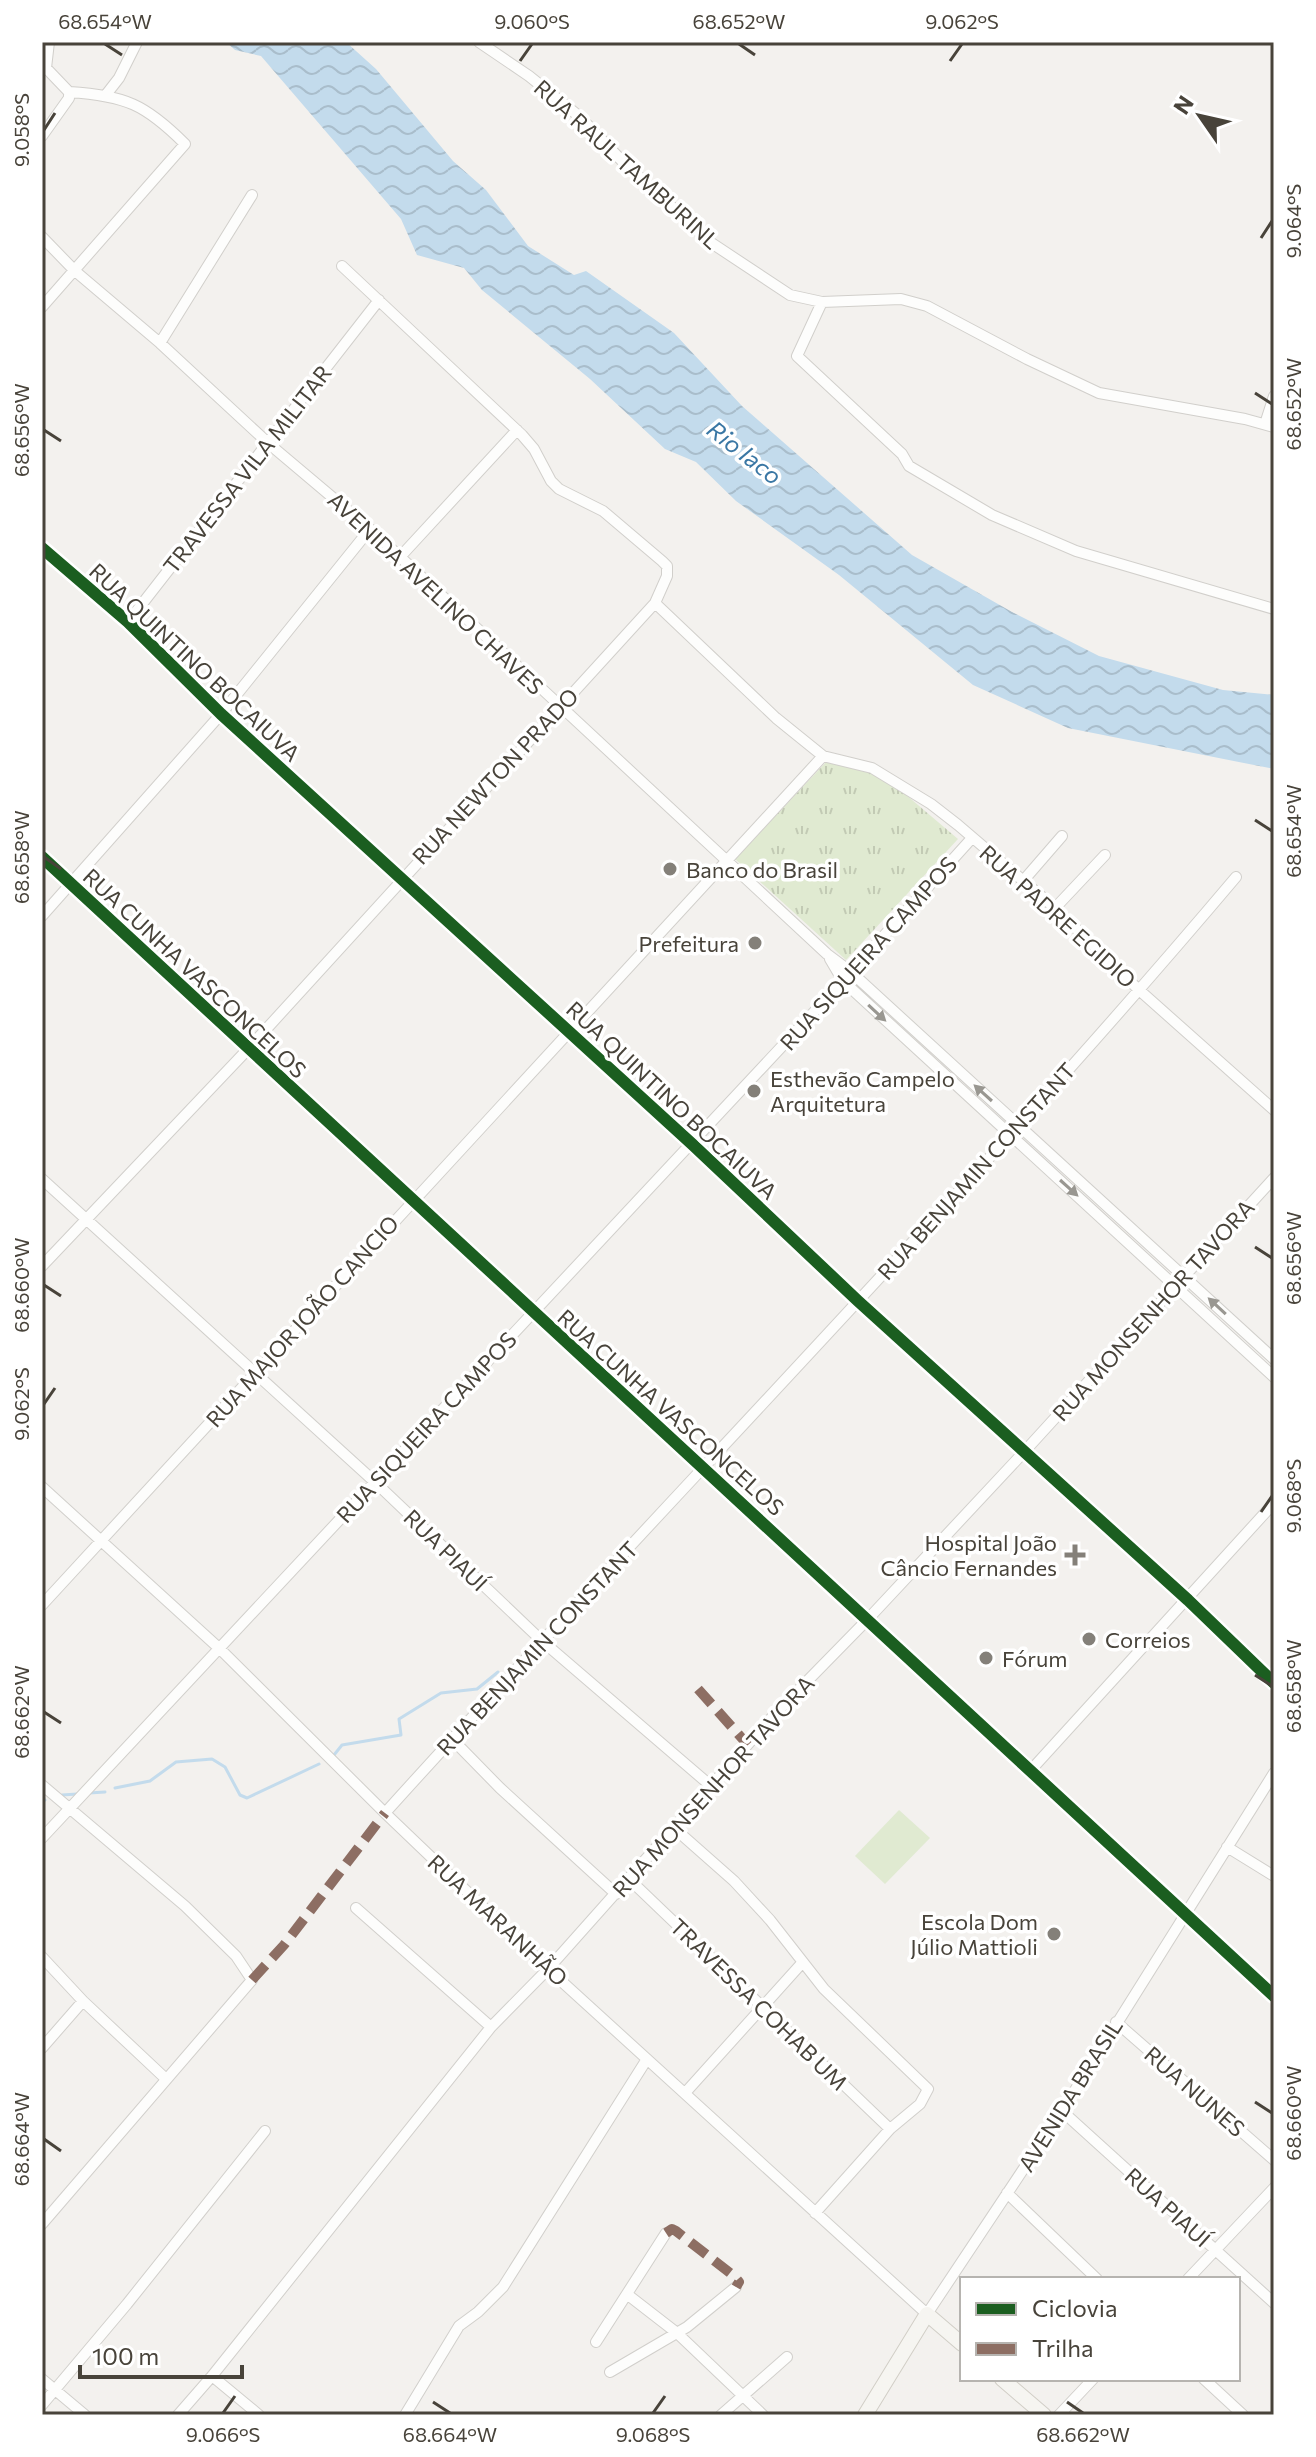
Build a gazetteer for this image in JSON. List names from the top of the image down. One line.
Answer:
{"streets":{"street":["RUA RAUL TAMBURINL","TRAVESSA VILA MILITAR","AVENIDA AVELINO CHAVES","RUA QUINTINO BOCAIUVA","RUA NEWTON PRADO","RUA PADRE EGIDIO","RUA SIQUEIRA CAMPOS","RUA CUNHA VASCONCELOS","RUA BENJAMIN CONSTANT","RUA MONSENHOR TAVORA","RUA MAJOR JOÃO CANCIO","RUA PIAUÍ","RUA MARANHÃO","TRAVESSA COHAB UM","RUA NUNES","AVENIDA BRASIL"]},"crossings":[["TRAVESSA VILA MILITAR","AVENIDA AVELINO CHAVES"],["TRAVESSA VILA MILITAR","RUA QUINTINO BOCAIUVA"],["AVENIDA AVELINO CHAVES","RUA NEWTON PRADO"],["AVENIDA AVELINO CHAVES","RUA SIQUEIRA CAMPOS"],["AVENIDA AVELINO CHAVES","RUA BENJAMIN CONSTANT"],["AVENIDA AVELINO CHAVES","RUA MONSENHOR TAVORA"],["AVENIDA AVELINO CHAVES","RUA MAJOR JOÃO CANCIO"],["RUA QUINTINO BOCAIUVA","RUA NEWTON PRADO"],["RUA QUINTINO BOCAIUVA","RUA SIQUEIRA CAMPOS"],["RUA QUINTINO BOCAIUVA","RUA BENJAMIN CONSTANT"],["RUA QUINTINO BOCAIUVA","RUA MONSENHOR TAVORA"],["RUA QUINTINO BOCAIUVA","RUA MAJOR JOÃO CANCIO"],["RUA NEWTON PRADO","RUA CUNHA VASCONCELOS"],["RUA NEWTON PRADO","RUA PIAUÍ"],["RUA PADRE EGIDIO","RUA SIQUEIRA CAMPOS"],["RUA PADRE EGIDIO","RUA BENJAMIN CONSTANT"],["RUA PADRE EGIDIO","RUA MAJOR JOÃO CANCIO"],["RUA SIQUEIRA CAMPOS","RUA CUNHA VASCONCELOS"],["RUA SIQUEIRA CAMPOS","RUA PIAUÍ"],["RUA SIQUEIRA CAMPOS","RUA MARANHÃO"],["RUA CUNHA VASCONCELOS","RUA BENJAMIN CONSTANT"],["RUA CUNHA VASCONCELOS","RUA MONSENHOR TAVORA"],["RUA CUNHA VASCONCELOS","RUA MAJOR JOÃO CANCIO"],["RUA CUNHA VASCONCELOS","AVENIDA BRASIL"],["RUA BENJAMIN CONSTANT","RUA PIAUÍ"],["RUA BENJAMIN CONSTANT","RUA MARANHÃO"],["RUA MONSENHOR TAVORA","RUA PIAUÍ"],["RUA MONSENHOR TAVORA","RUA MARANHÃO"],["RUA MONSENHOR TAVORA","TRAVESSA COHAB UM"],["RUA MAJOR JOÃO CANCIO","RUA PIAUÍ"],["RUA MAJOR JOÃO CANCIO","RUA MARANHÃO"],["RUA PIAUÍ","AVENIDA BRASIL"],["RUA MARANHÃO","AVENIDA BRASIL"],["RUA NUNES","AVENIDA BRASIL"]],"water":["Rio Iaco"],"places":{"other":["Banco do Brasil","Prefeitura","Esthevão Campelo Arquitetura","Correios","Fórum","Escola Dom Júlio Mattioli"],"health":["Hospital João Câncio Fernandes"]},"legend":["Ciclovia","Trilha"],"scale_bar":"100 m","north":"top left","coordinates":["68.654°W","9.060°S","68.652°W","9.062°S","9.058°S","9.064°S","68.656°W","68.658°W","68.660°W","9.068°S","68.662°W","68.664°W","9.066°S"]}
